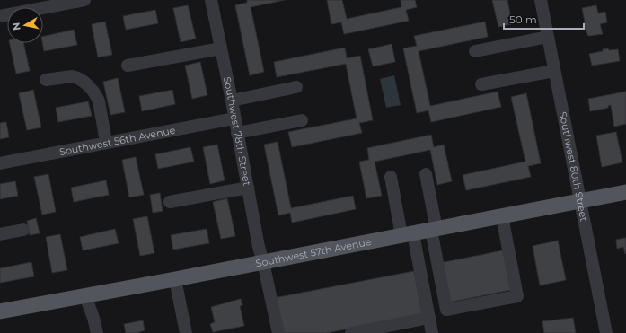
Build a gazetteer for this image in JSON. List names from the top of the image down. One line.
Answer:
{"streets":{"main road":["Southwest 57th Avenue"],"street":["Southwest 78th Street","Southwest 56th Avenue","Southwest 80th Street"]},"crossings":[["Southwest 78th Street","Southwest 56th Avenue"],["Southwest 78th Street","Southwest 57th Avenue"],["Southwest 80th Street","Southwest 57th Avenue"]],"scale_bar":"50 m","north":"left"}
